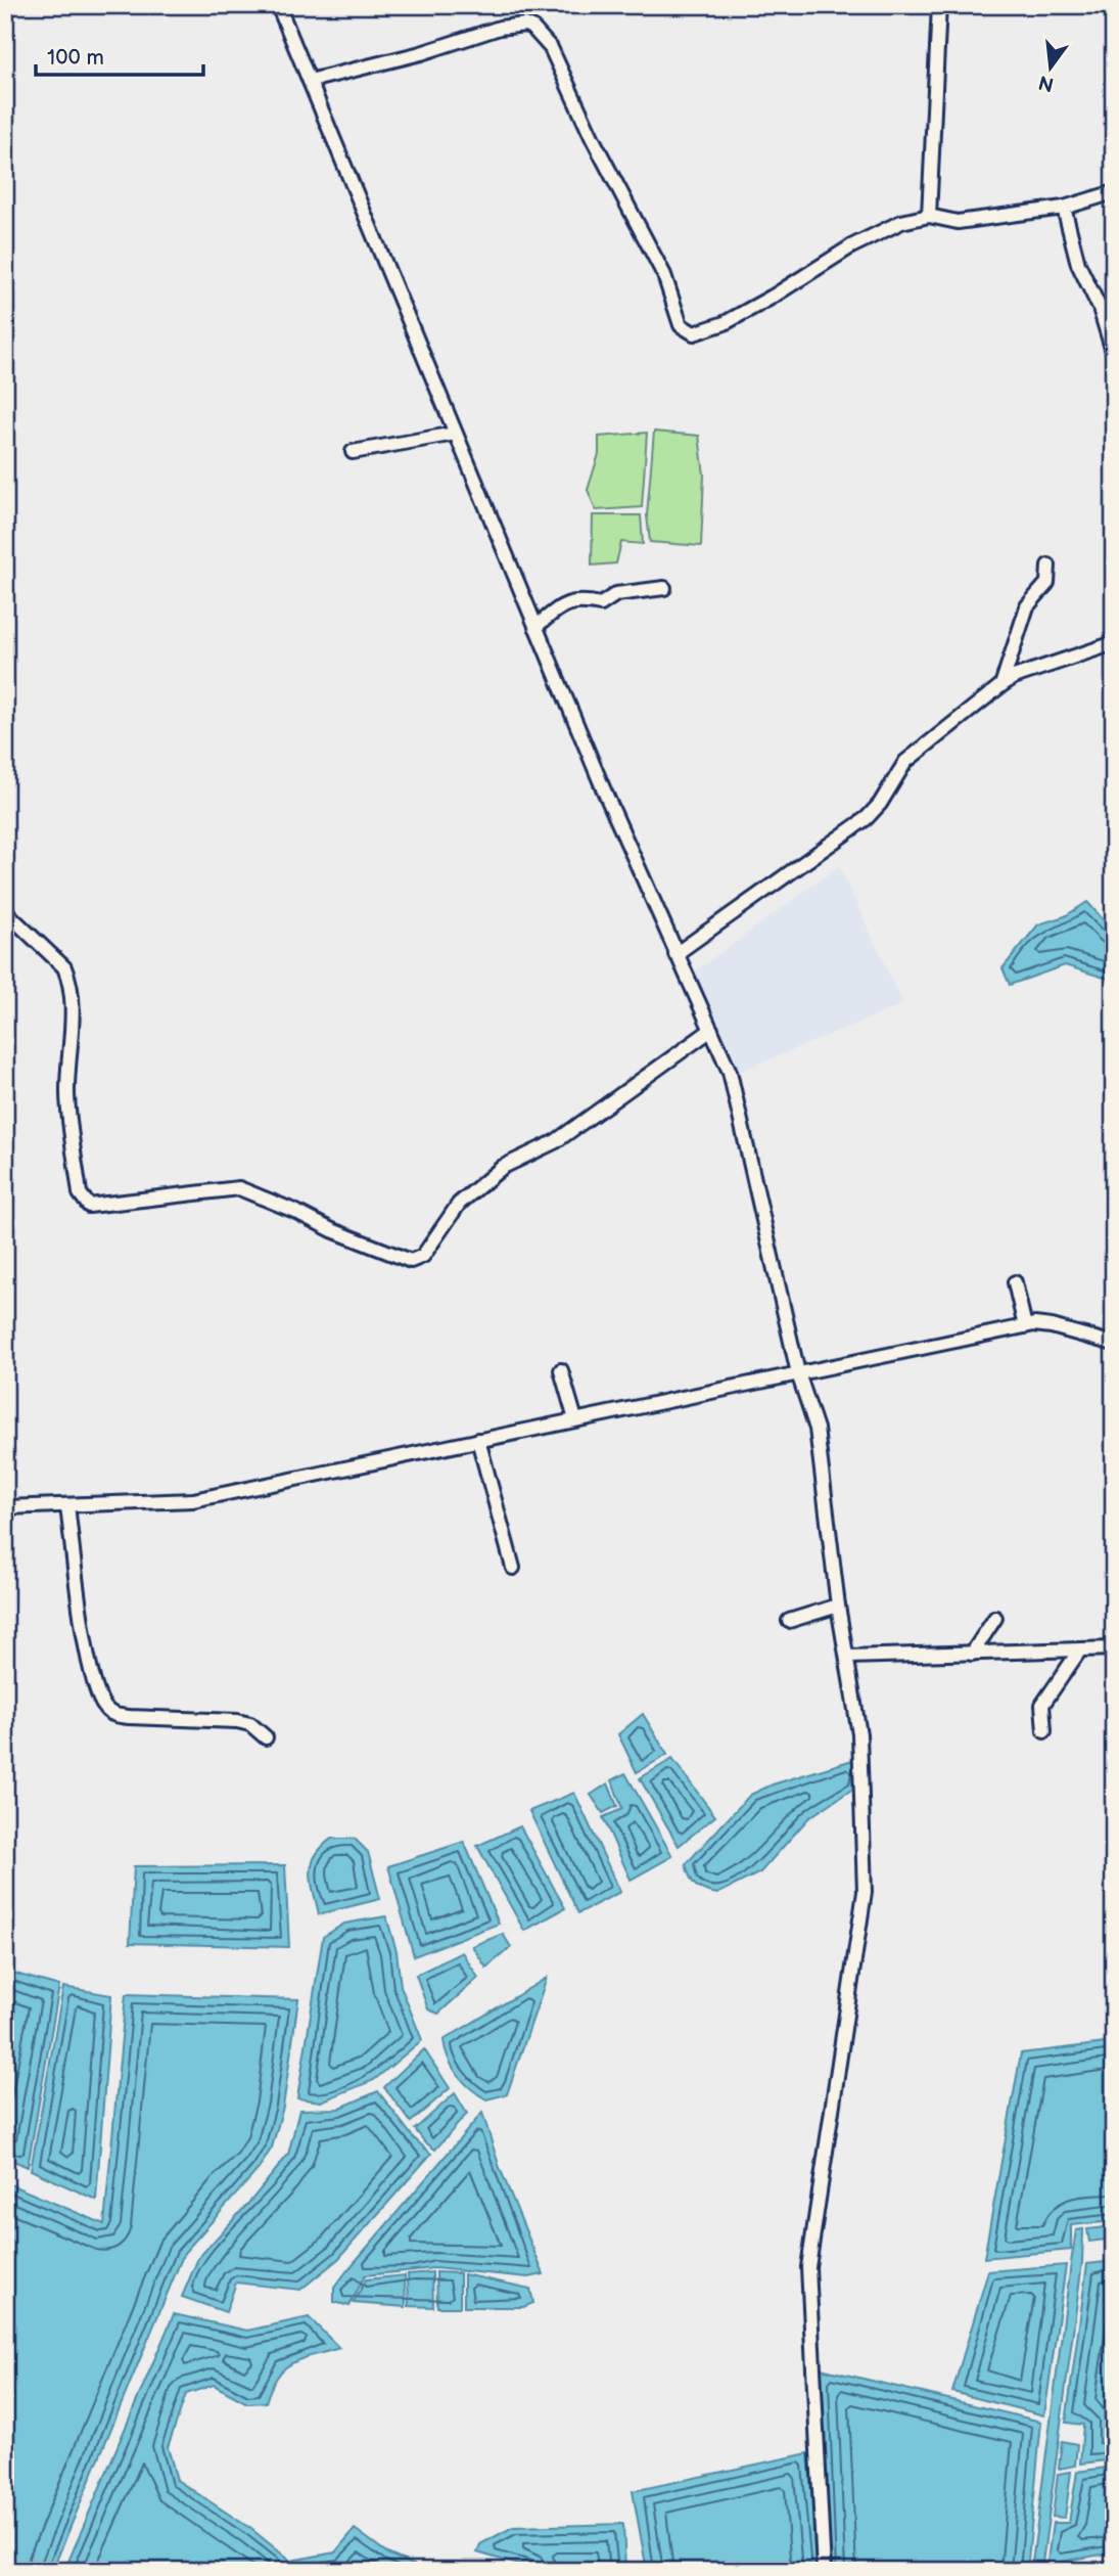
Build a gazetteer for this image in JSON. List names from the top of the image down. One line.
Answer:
{"scale_bar":"100 m","north":"bottom"}
